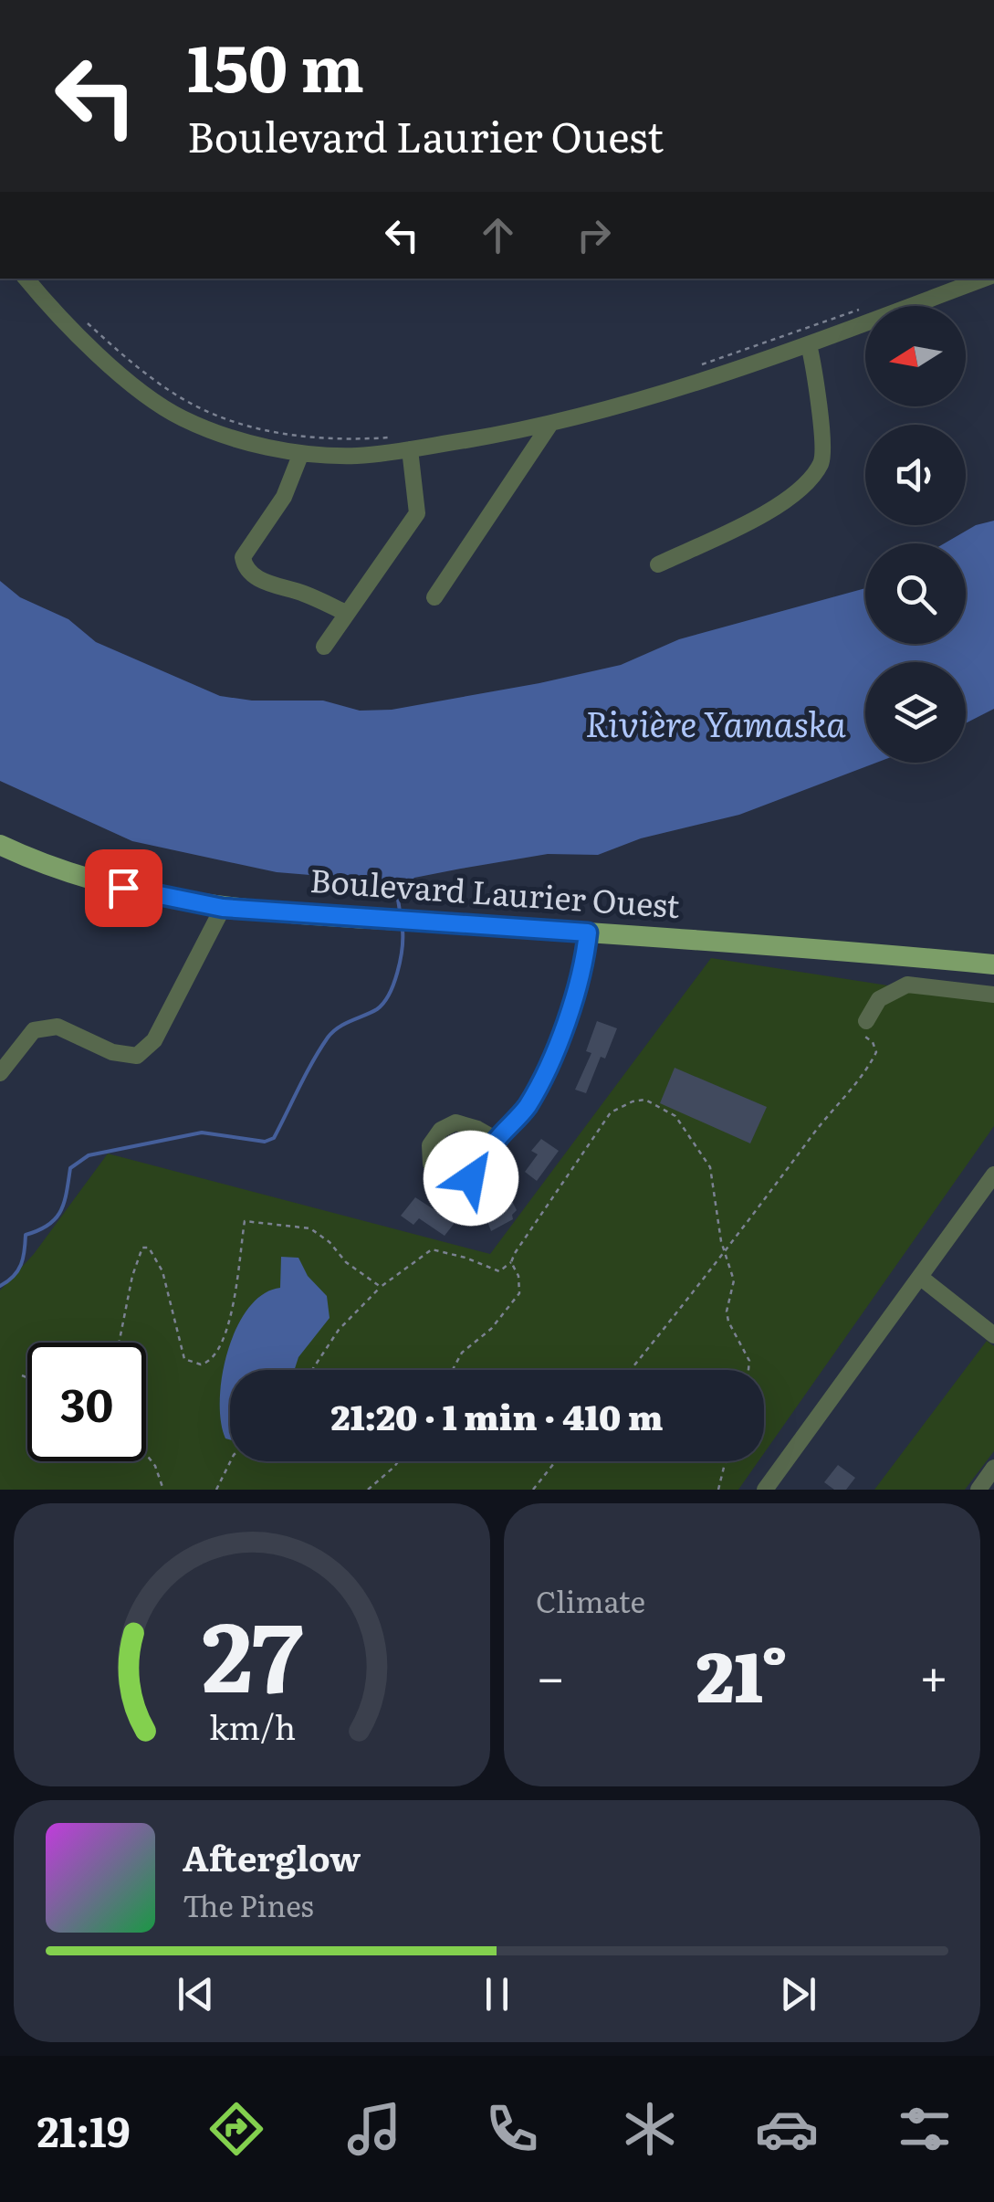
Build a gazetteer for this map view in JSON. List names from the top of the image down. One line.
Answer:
{"streets":{"main road":["Boulevard Laurier Ouest"]},"water":["Rivière Yamaska"],"north":"left","page":{"turn":["150 m","Boulevard Laurier Ouest"],"limit":"30","trip":"21:20 · 1 min · 410 m","tile":"Climate","heat":["−","21°","+"],"song":["Afterglow","The Pines"],"tabs":"21:19","gauge":["27","km/h"]}}
